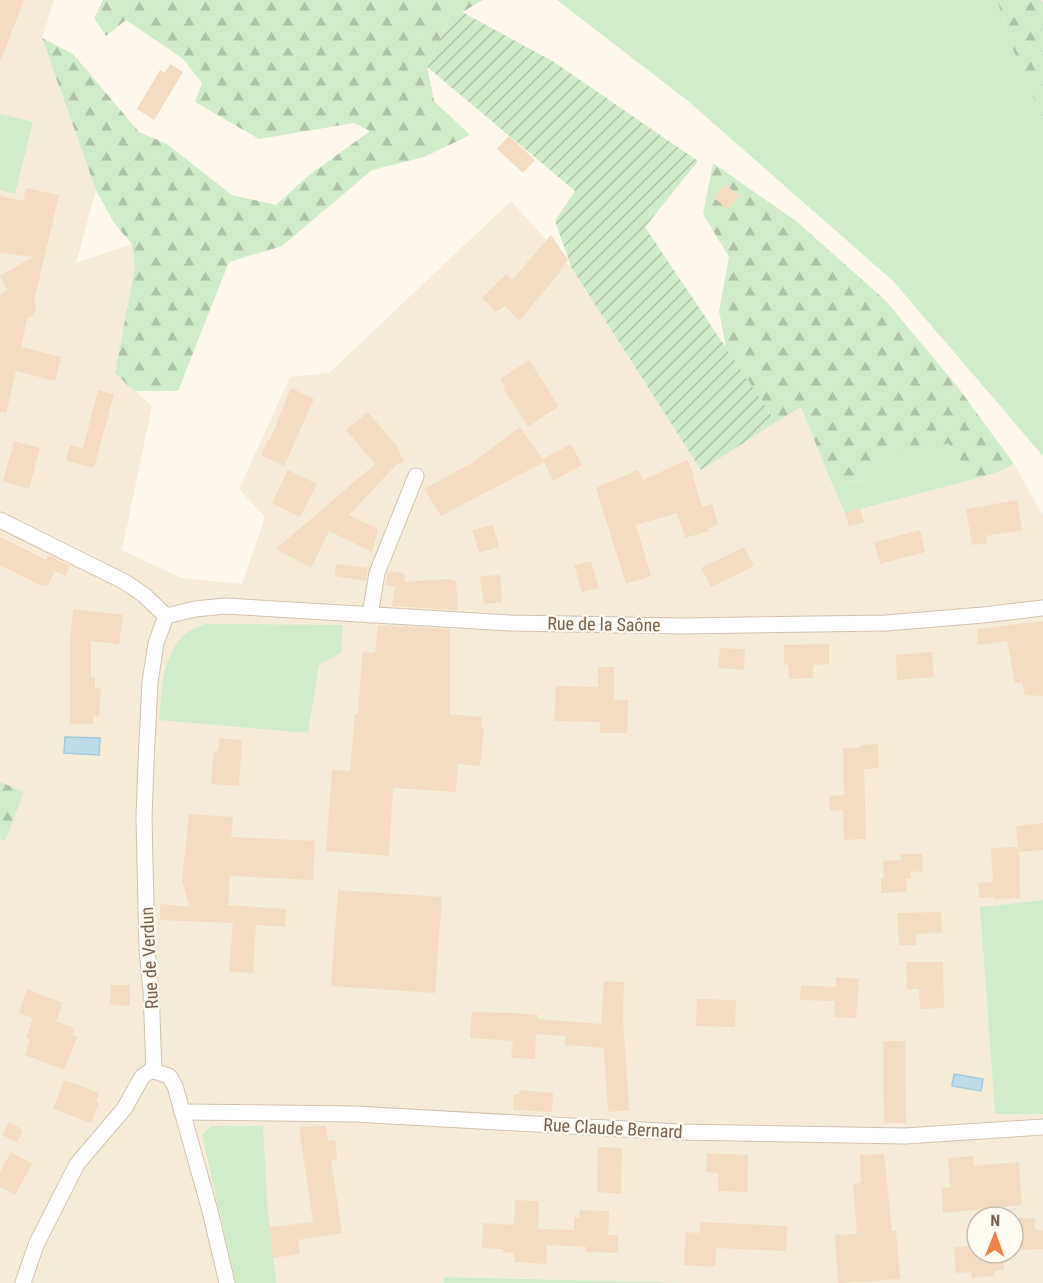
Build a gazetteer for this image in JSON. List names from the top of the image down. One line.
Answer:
{"streets":{"street":["Rue de la Saône","Rue de Verdun","Rue Claude Bernard"]},"crossings":[["Rue de la Saône","Rue de Verdun"]],"north":"top"}
